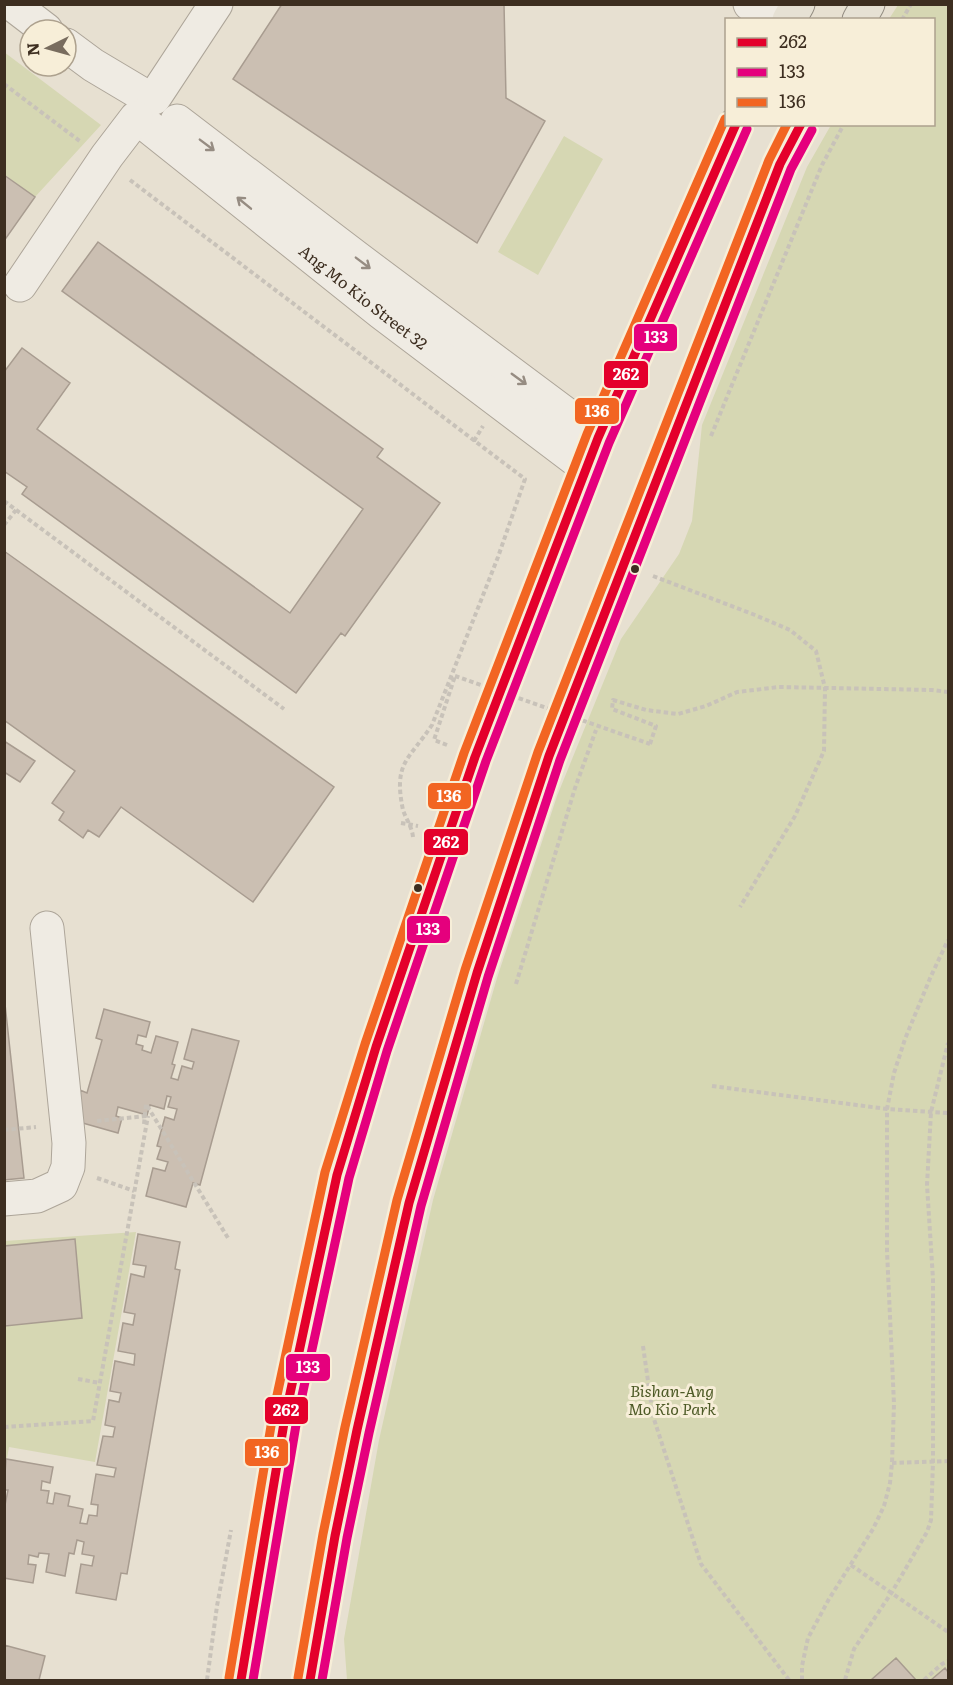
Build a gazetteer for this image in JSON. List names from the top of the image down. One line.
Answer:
{"streets":{"street":["Ang Mo Kio Street 32"]},"parks":["Bishan-Ang Mo Kio Park"],"lines":["transit line 136","transit line 262","transit line 133"],"legend":["262","133","136"],"north":"left"}
